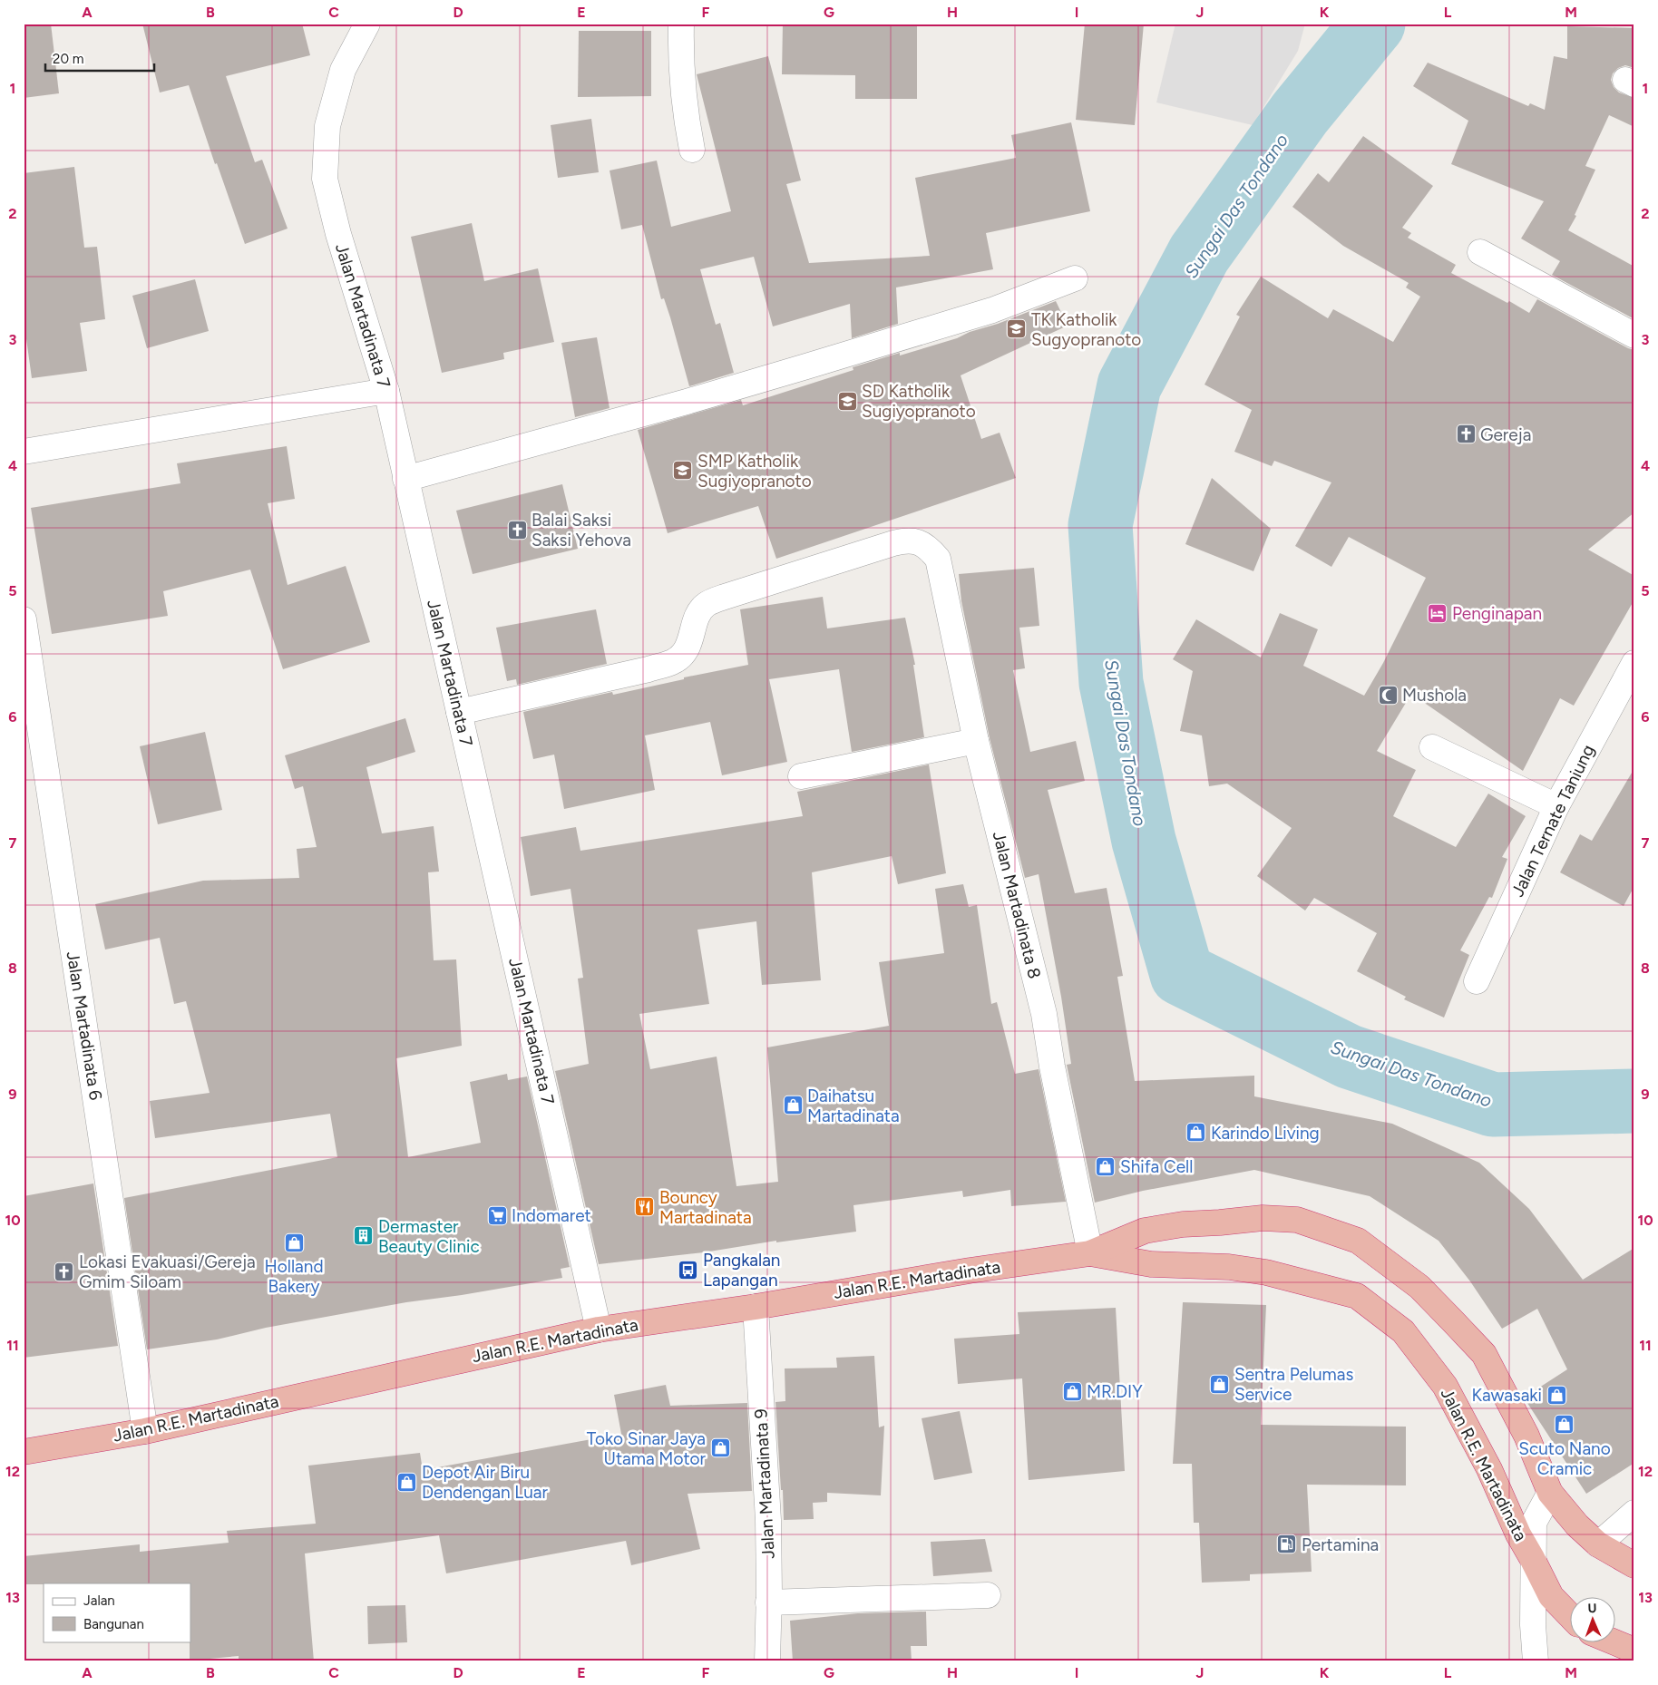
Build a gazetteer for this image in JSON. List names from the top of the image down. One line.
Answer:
{"streets":{"highway":["Jalan R.E. Martadinata"],"street":["Jalan Martadinata 7","Jalan Ternate Taniung","Jalan Martadinata 8","Jalan Martadinata 6","Jalan Martadinata 9"]},"crossings":[["Jalan Martadinata 7","Jalan Martadinata 8"],["Jalan Martadinata 7","Jalan R.E. Martadinata"],["Jalan Martadinata 8","Jalan R.E. Martadinata"],["Jalan Martadinata 6","Jalan R.E. Martadinata"],["Jalan R.E. Martadinata","Jalan Martadinata 9"]],"water":["Sungai Das Tondano"],"places":{"school or university":["TK Katholik Sugyopranoto","SD Katholik Sugiyopranoto","SMP Katholik Sugiyopranoto"],"church":["Gereja","Balai Saksi Saksi Yehova","Lokasi Evakuasi/Gereja Gmim Siloam"],"hotel":["Penginapan"],"mosque":["Mushola"],"shop":["Daihatsu Martadinata","Karindo Living","Shifa Cell","Holland Bakery","Sentra Pelumas Service","MR.DIY","Kawasaki","Scuto Nano Cramic","Toko Sinar Jaya Utama Motor","Depot Air Biru Dendengan Luar"],"restaurant":["Bouncy Martadinata"],"supermarket":["Indomaret"],"building":["Dermaster Beauty Clinic"],"bus stop":["Pangkalan Lapangan"],"fuel station":["Pertamina"]},"legend":["Jalan","Bangunan"],"scale_bar":"20 m","north":"top","grid":{"columns":["A","B","C","D","E","F","G","H","I","J","K","L","M"],"rows":["1","2","3","4","5","6","7","8","9","10","11","12","13"]}}
